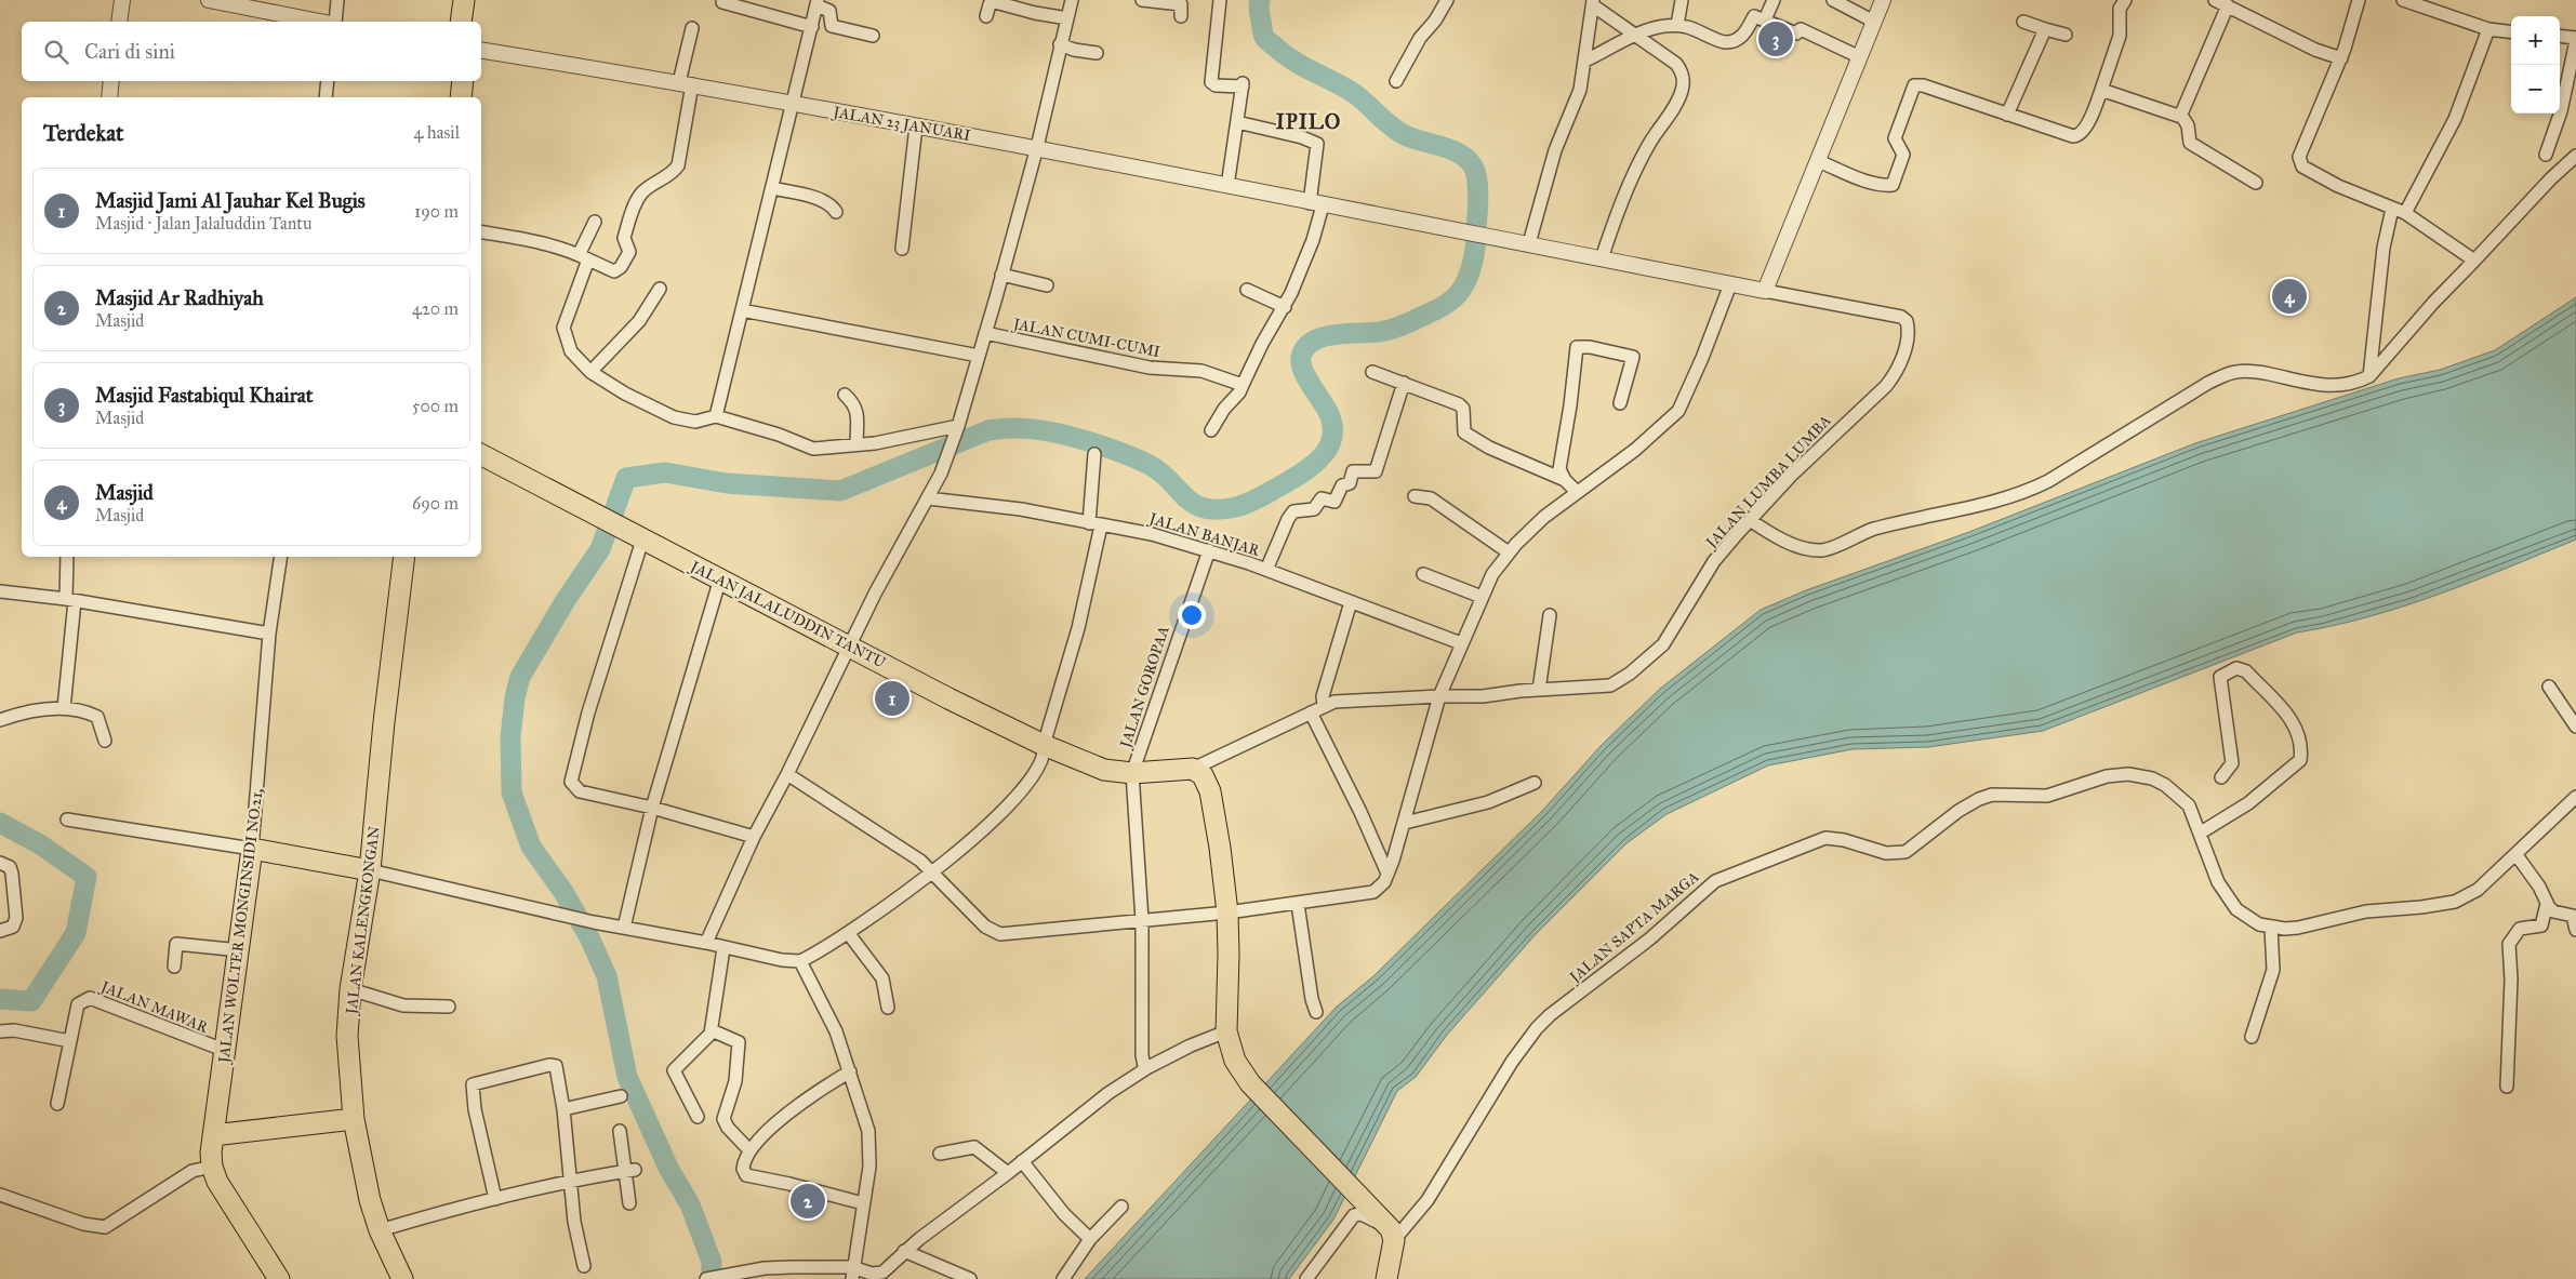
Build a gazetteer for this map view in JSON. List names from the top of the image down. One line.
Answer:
{"streets":{"highway":["JALAN JALALUDDIN TANTU","JALAN KALENGKONGAN","JALAN WOLTER MONGINSIDI NO.21,"],"street":["JALAN 23 JANUARI","JALAN CUMI-CUMI","JALAN LUMBA LUMBA","JALAN BANJAR","JALAN GOROPAA","JALAN SAPTA MARGA","JALAN MAWAR"]},"crossings":[["JALAN 23 JANUARI","JALAN LUMBA LUMBA"],["JALAN BANJAR","JALAN GOROPAA"],["JALAN JALALUDDIN TANTU","JALAN GOROPAA"],["JALAN WOLTER MONGINSIDI NO.21,","JALAN MAWAR"]],"districts":["IPILO"],"page":{"map_buttons":["+","−"],"pins":["3","4","1","2"],"search":"Cari di sini","heading":["Terdekat","4 hasil"],"list":[{"mark":"1","name":"Masjid Jami Al Jauhar Kel Bugis","note":"Masjid · Jalan Jalaluddin Tantu","value":"190 m"},{"mark":"2","name":"Masjid Ar Radhiyah","note":"Masjid","value":"420 m"},{"mark":"3","name":"Masjid Fastabiqul Khairat","note":"Masjid","value":"500 m"},{"mark":"4","name":"Masjid","note":"Masjid","value":"690 m"}]}}
